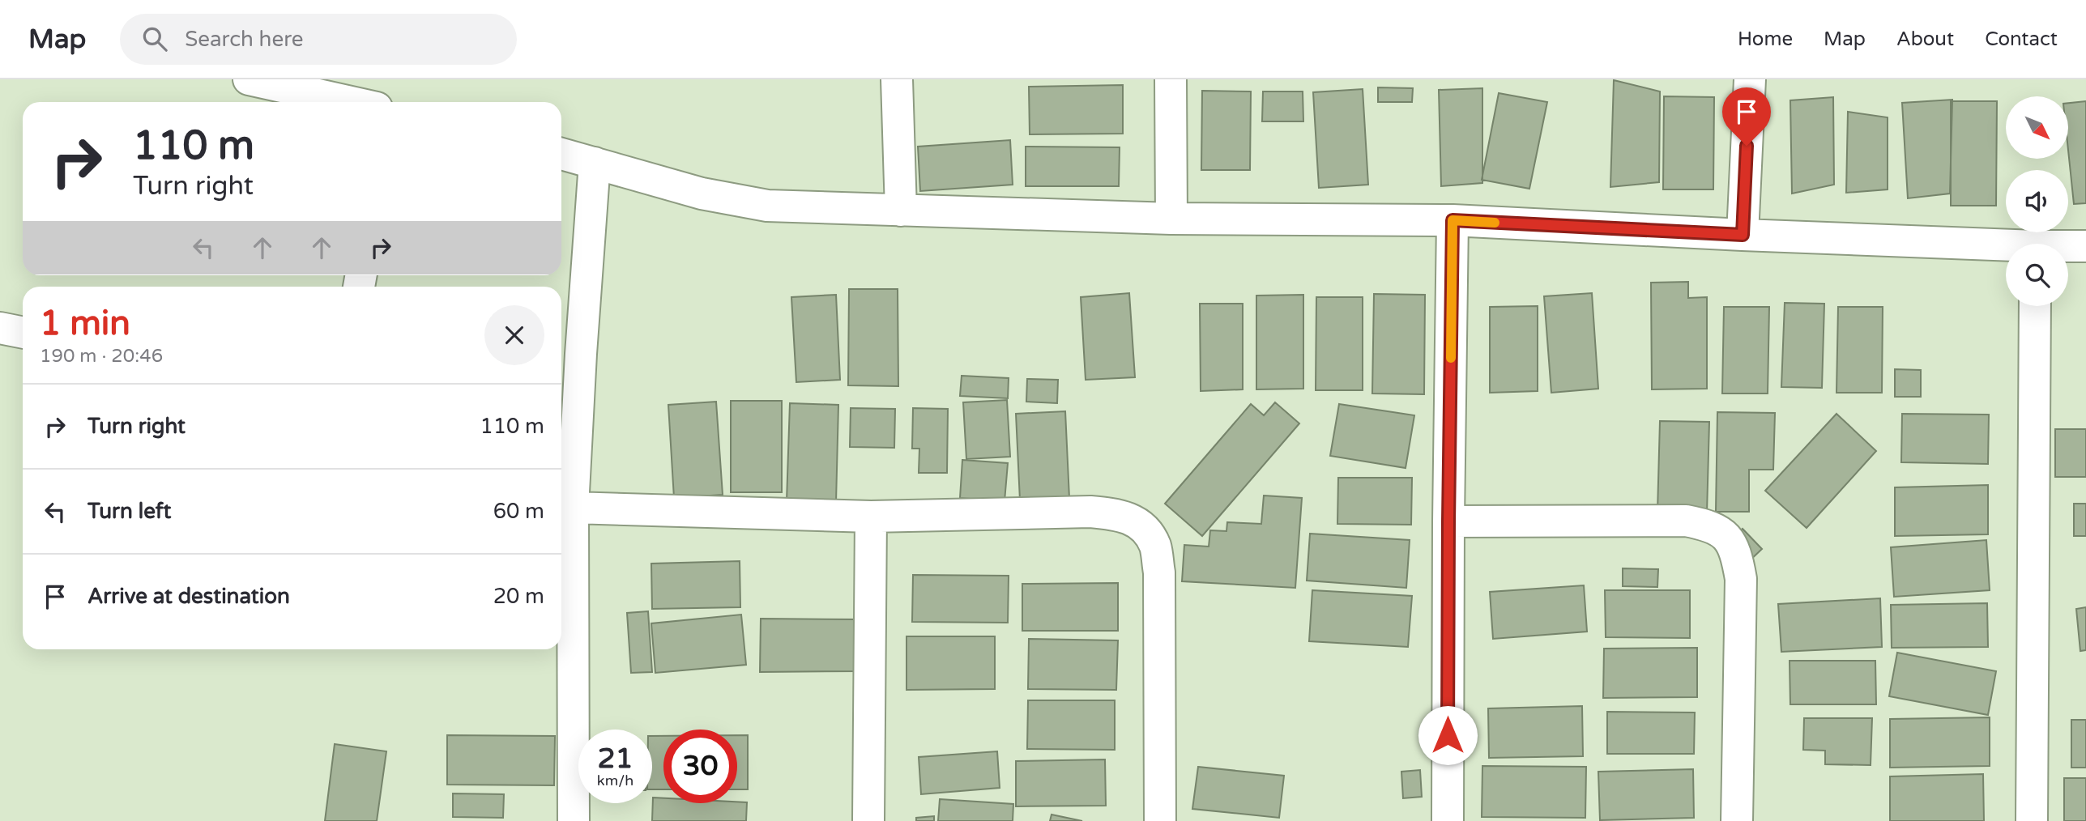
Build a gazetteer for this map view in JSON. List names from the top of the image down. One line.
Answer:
{"north":"bottom right","page":{"header":"Map","search":"Search here","nav":["Home","Map","About","Contact"],"turn":["110 m","Turn right"],"heading":["1 min","190 m · 20:46"],"list":[{"name":"Turn right","value":"110 m"},{"name":"Turn left","value":"60 m"},{"name":"Arrive at destination","value":"20 m"}],"speed":"21 km/h","limit":"30"}}
